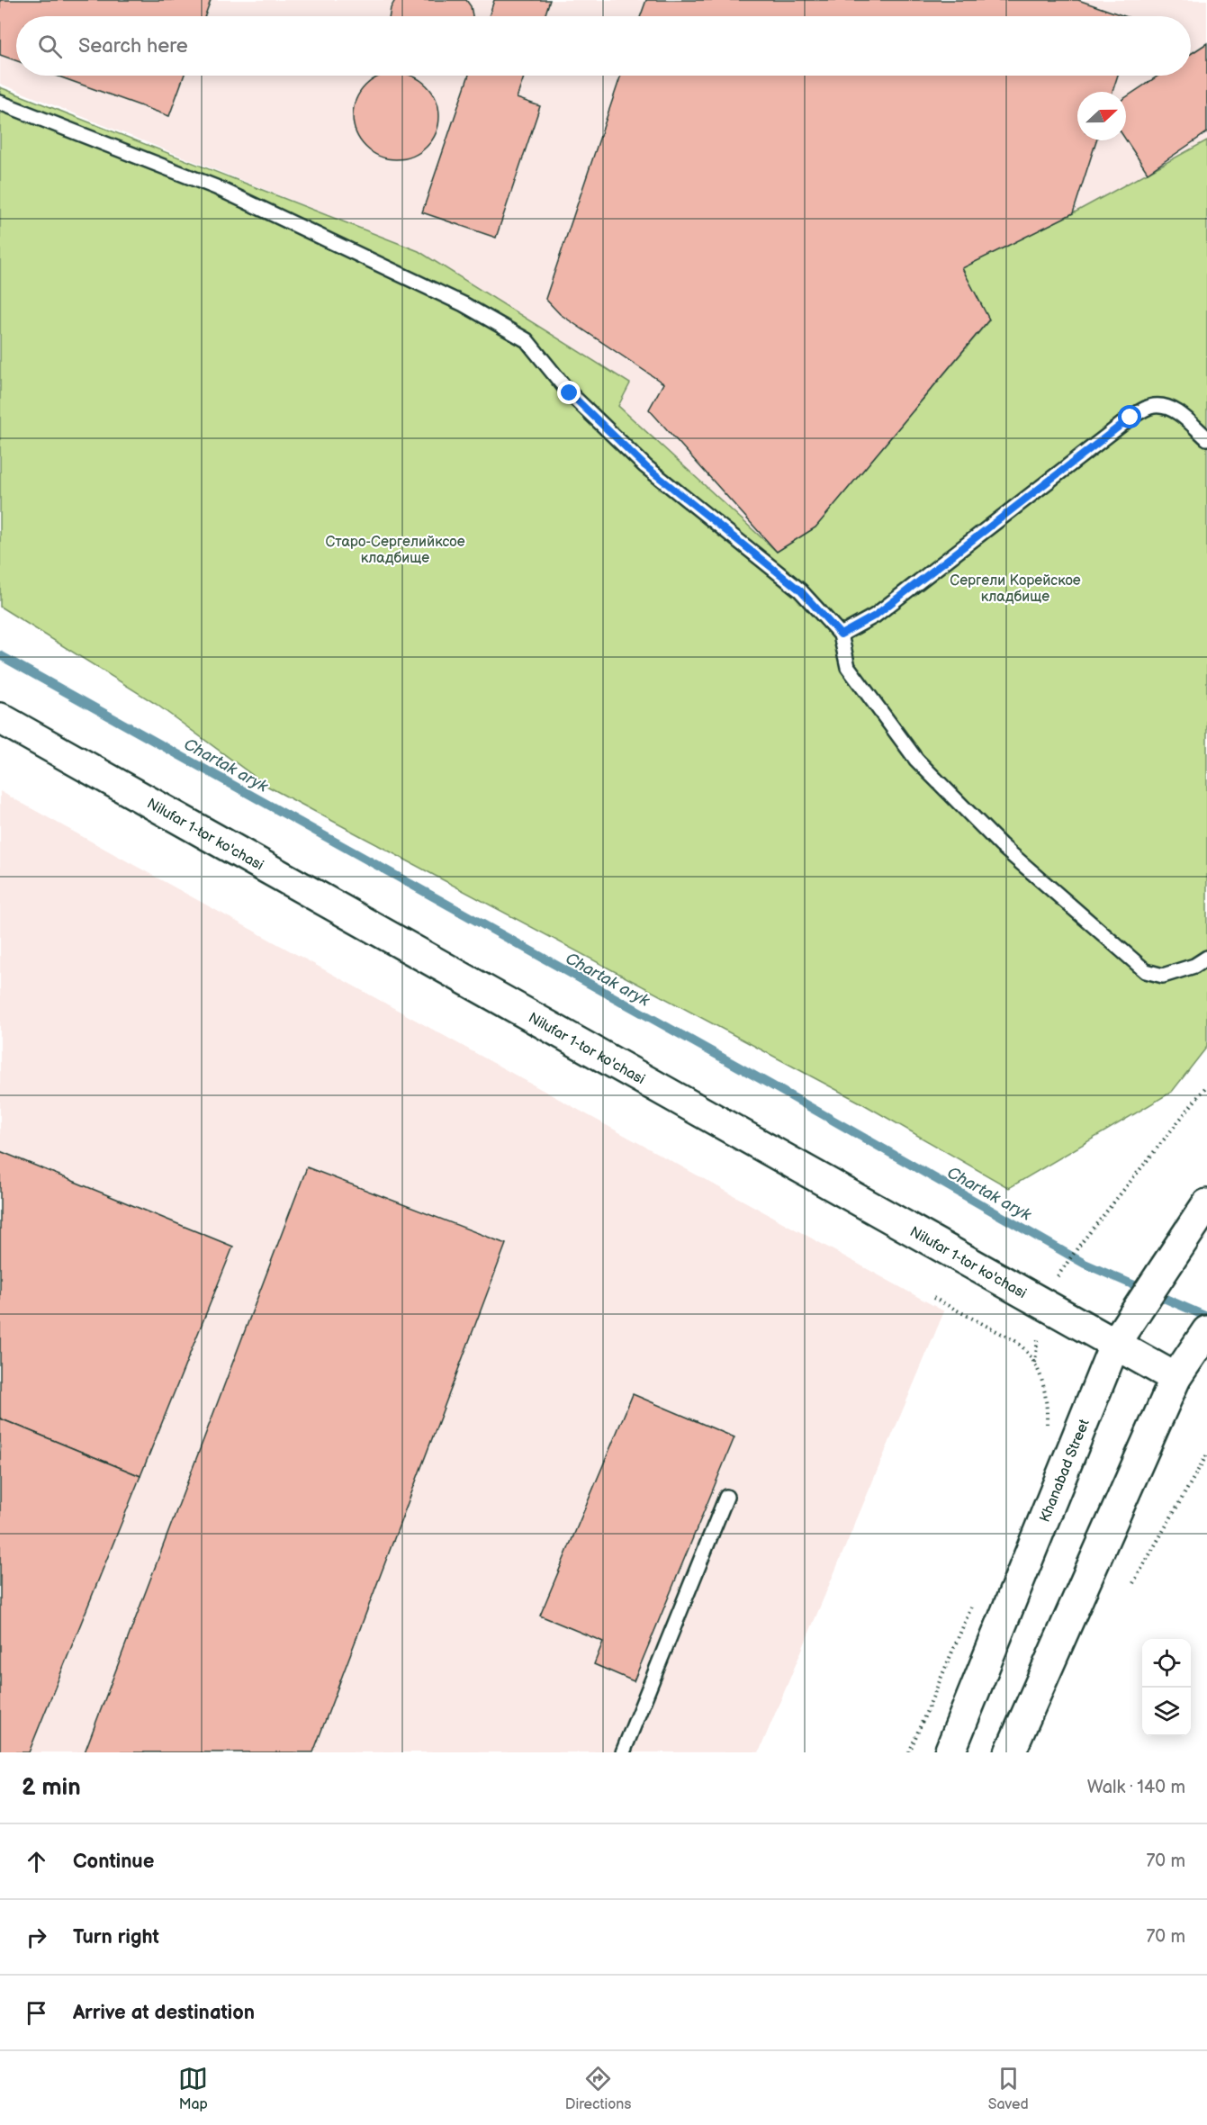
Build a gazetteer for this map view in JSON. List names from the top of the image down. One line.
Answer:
{"streets":{"street":["Nilufar 1-tor ko'chasi","Khanabad Street"]},"crossings":[["Nilufar 1-tor ko'chasi","Khanabad Street"]],"water":["Chartak aryk"],"parks":["Старо-Сергелийксое кладбище","Сергели Корейское кладбище"],"north":"right","page":{"search":"Search here","heading":["2 min","Walk · 140 m"],"list":[["Continue","70 m"],["Turn right","70 m"],"Arrive at destination"],"nav":["Map","Directions","Saved"]}}
